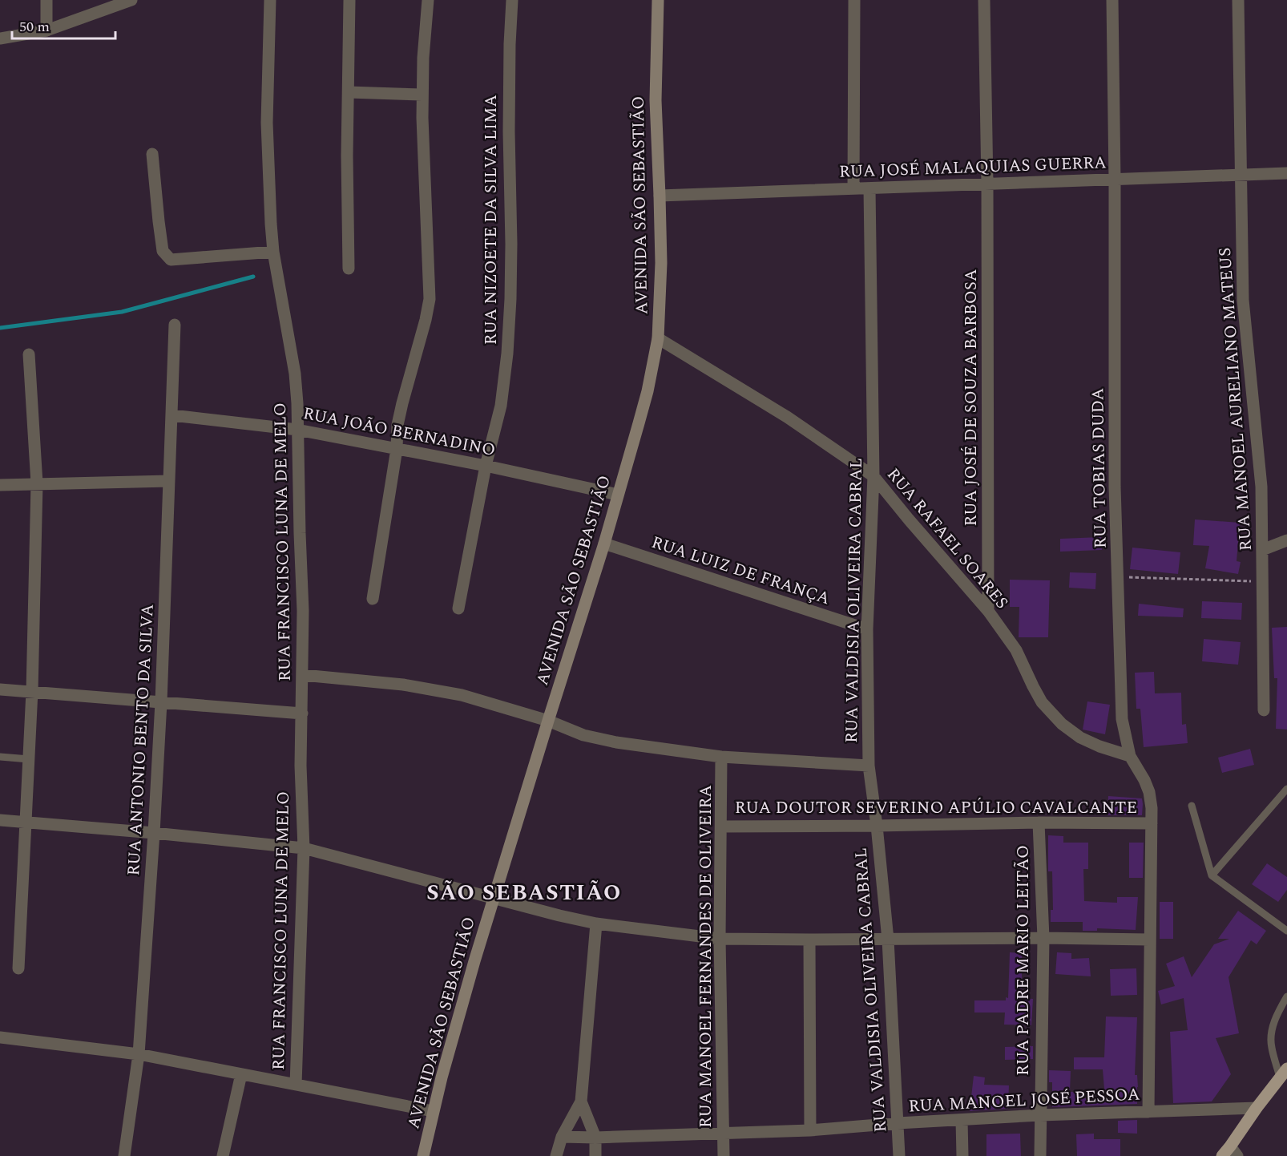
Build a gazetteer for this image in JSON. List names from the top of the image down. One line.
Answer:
{"streets":{"main road":["AVENIDA SÃO SEBASTIÃO"],"street":["RUA JOSÉ MALAQUIAS GUERRA","RUA NIZOETE DA SILVA LIMA","RUA JOSÉ DE SOUZA BARBOSA","RUA MANOEL AURELIANO MATEUS","RUA JOÃO BERNADINO","RUA TOBIAS DUDA","RUA RAFAEL SOARES","RUA FRANCISCO LUNA DE MELO","RUA LUIZ DE FRANÇA","RUA VALDISIA OLIVEIRA CABRAL","RUA ANTONIO BENTO DA SILVA","RUA DOUTOR SEVERINO APÚLIO CAVALCANTE","RUA MANOEL FERNANDES DE OLIVEIRA","RUA PADRE MARIO LEITÃO","RUA MANOEL JOSÉ PESSOA"]},"crossings":[["RUA JOSÉ MALAQUIAS GUERRA","AVENIDA SÃO SEBASTIÃO"],["RUA JOSÉ MALAQUIAS GUERRA","RUA JOSÉ DE SOUZA BARBOSA"],["RUA JOSÉ MALAQUIAS GUERRA","RUA MANOEL AURELIANO MATEUS"],["RUA JOSÉ MALAQUIAS GUERRA","RUA TOBIAS DUDA"],["RUA JOSÉ MALAQUIAS GUERRA","RUA VALDISIA OLIVEIRA CABRAL"],["AVENIDA SÃO SEBASTIÃO","RUA JOÃO BERNADINO"],["AVENIDA SÃO SEBASTIÃO","RUA RAFAEL SOARES"],["AVENIDA SÃO SEBASTIÃO","RUA LUIZ DE FRANÇA"],["RUA NIZOETE DA SILVA LIMA","RUA JOÃO BERNADINO"],["RUA JOSÉ DE SOUZA BARBOSA","RUA RAFAEL SOARES"],["RUA JOÃO BERNADINO","RUA FRANCISCO LUNA DE MELO"],["RUA JOÃO BERNADINO","RUA ANTONIO BENTO DA SILVA"],["RUA TOBIAS DUDA","RUA RAFAEL SOARES"],["RUA TOBIAS DUDA","RUA DOUTOR SEVERINO APÚLIO CAVALCANTE"],["RUA TOBIAS DUDA","RUA MANOEL JOSÉ PESSOA"],["RUA RAFAEL SOARES","RUA VALDISIA OLIVEIRA CABRAL"],["RUA LUIZ DE FRANÇA","RUA VALDISIA OLIVEIRA CABRAL"],["RUA VALDISIA OLIVEIRA CABRAL","RUA DOUTOR SEVERINO APÚLIO CAVALCANTE"],["RUA VALDISIA OLIVEIRA CABRAL","RUA MANOEL JOSÉ PESSOA"],["RUA DOUTOR SEVERINO APÚLIO CAVALCANTE","RUA MANOEL FERNANDES DE OLIVEIRA"],["RUA DOUTOR SEVERINO APÚLIO CAVALCANTE","RUA PADRE MARIO LEITÃO"],["RUA MANOEL FERNANDES DE OLIVEIRA","RUA MANOEL JOSÉ PESSOA"],["RUA PADRE MARIO LEITÃO","RUA MANOEL JOSÉ PESSOA"]],"districts":["SÃO SEBASTIÃO"],"scale_bar":"50 m"}
